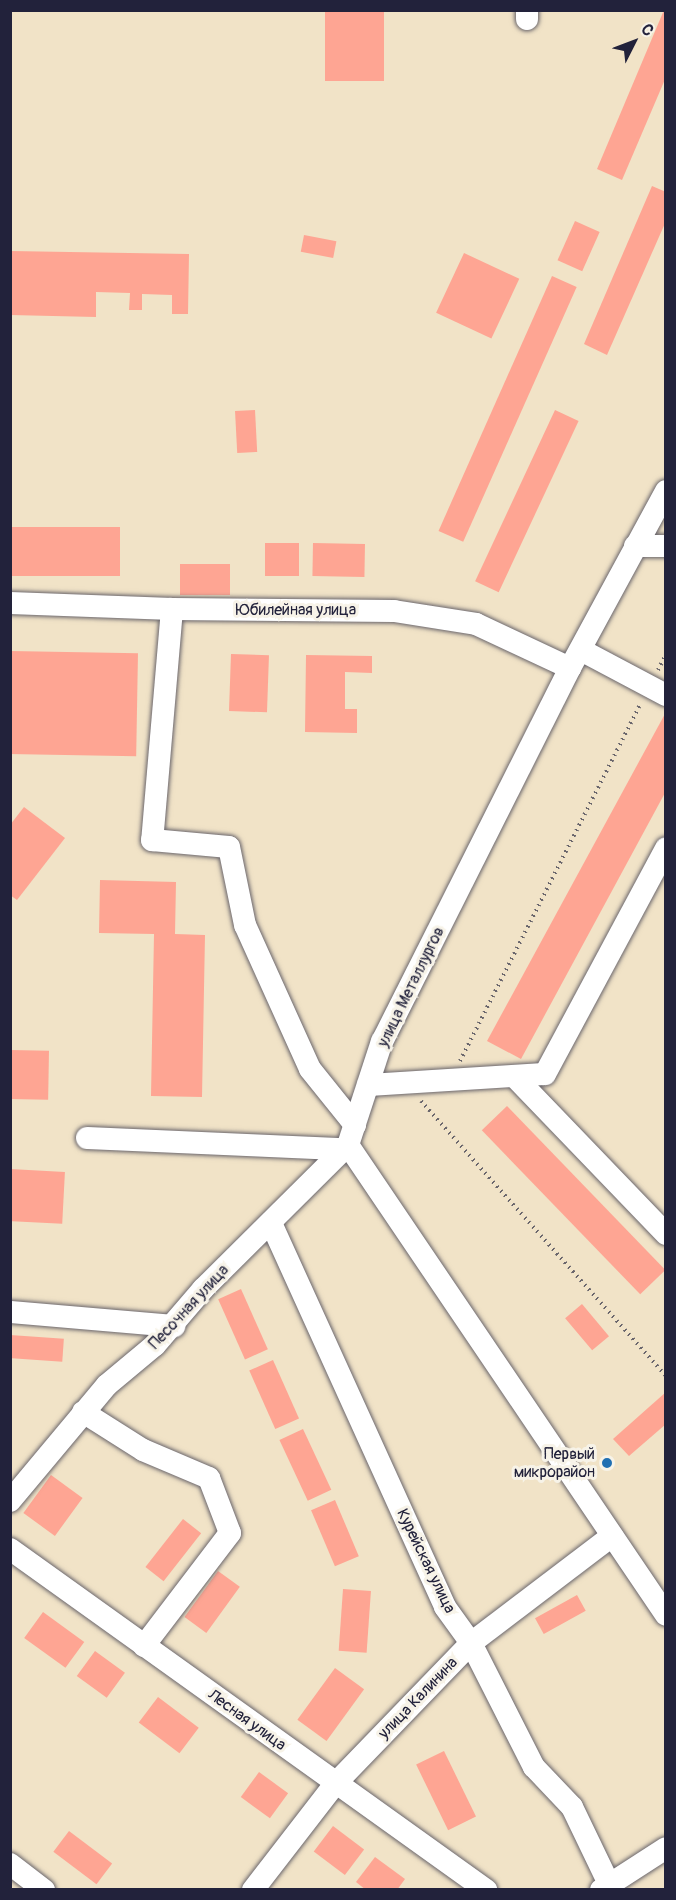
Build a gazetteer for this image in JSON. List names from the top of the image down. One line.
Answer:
{"streets":{"street":["Юбилейная улица","улица Металлургов","Песочная улица","Курейская улица","улица Калинина","Лесная улица"]},"crossings":[["Юбилейная улица","улица Металлургов"],["улица Металлургов","Песочная улица"],["Песочная улица","Курейская улица"],["Курейская улица","улица Калинина"],["улица Калинина","Лесная улица"]],"places":["Первый микрорайон"],"north":"top right"}
